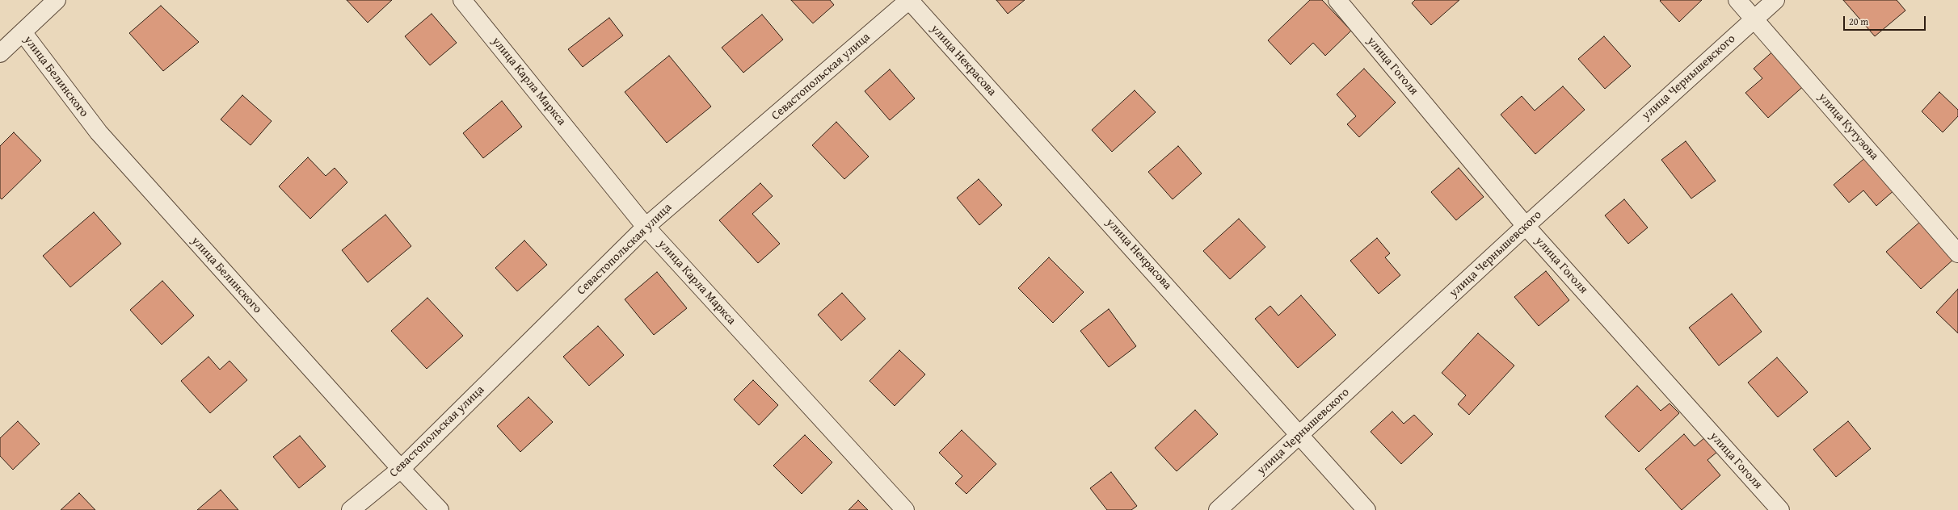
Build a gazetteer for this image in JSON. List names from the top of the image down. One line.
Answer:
{"streets":{"street":["улица Некрасова","улица Гоголя","улица Белинского","Севастопольская улица","улица Чернышевского","улица Карла Маркса","улица Кутузова"]},"crossings":[["улица Некрасова","Севастопольская улица"],["улица Некрасова","улица Чернышевского"],["улица Гоголя","улица Чернышевского"],["улица Белинского","Севастопольская улица"],["Севастопольская улица","улица Карла Маркса"],["улица Чернышевского","улица Кутузова"]],"scale_bar":"20 m"}
